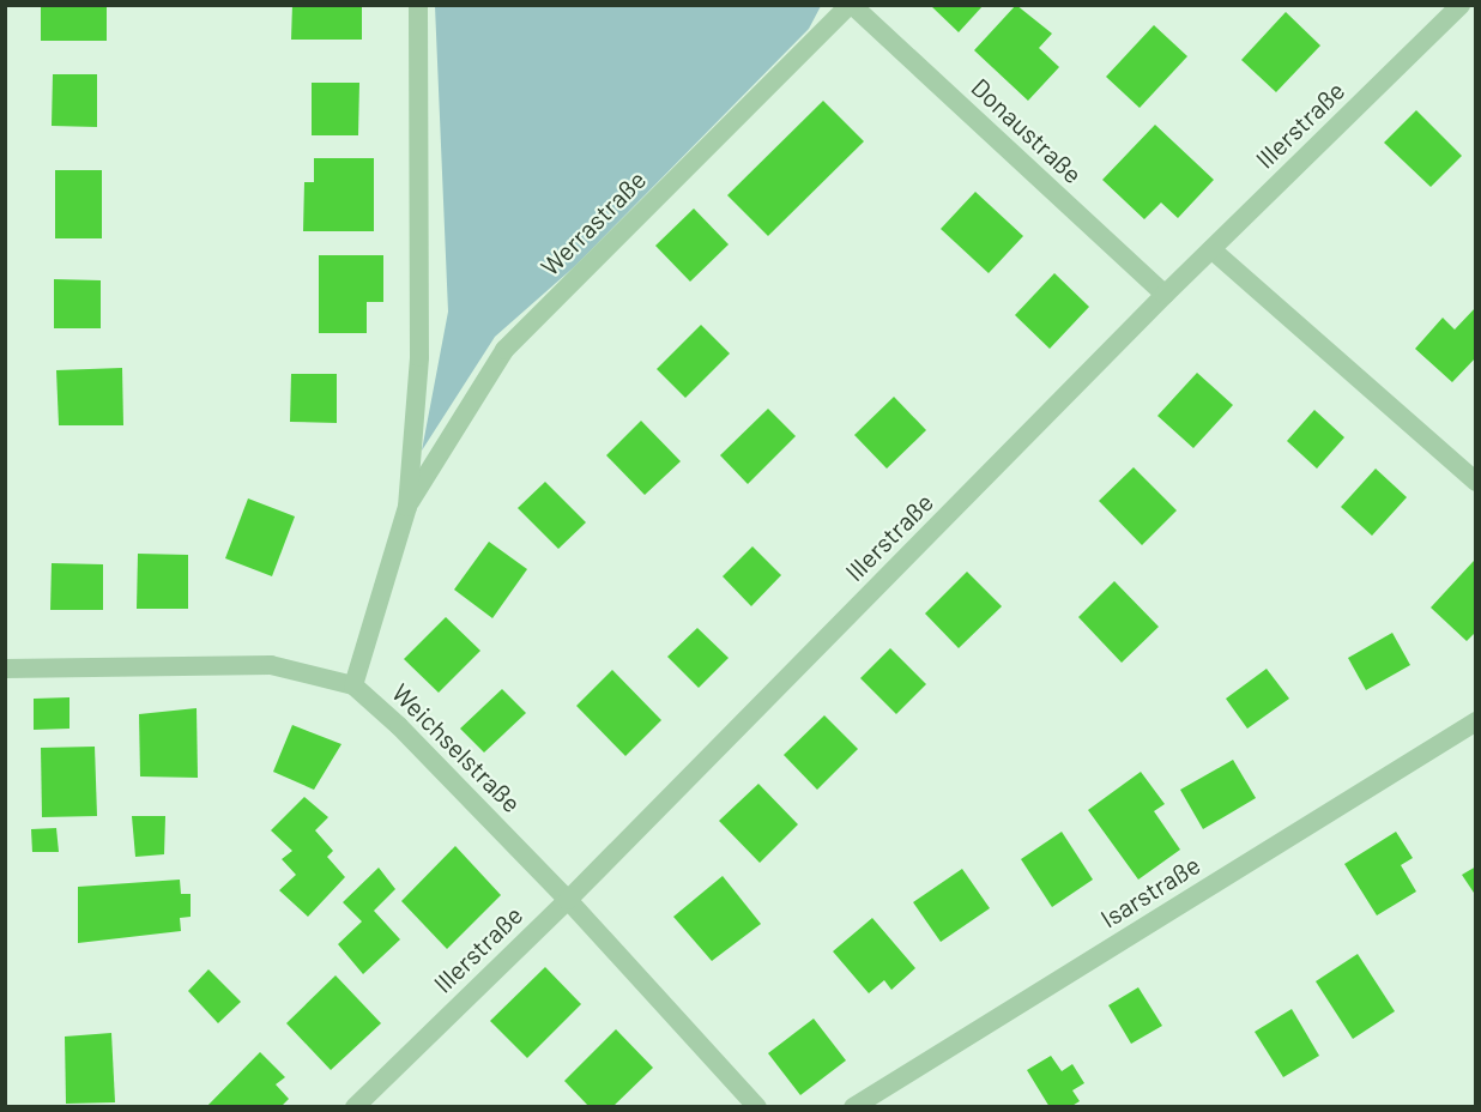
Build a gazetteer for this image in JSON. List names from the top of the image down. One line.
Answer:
{"streets":{"street":["Illerstraße","Donaustraße","Werrastraße","Weichselstraße","Isarstraße"]},"crossings":[["Illerstraße","Donaustraße"],["Illerstraße","Weichselstraße"],["Donaustraße","Werrastraße"],["Werrastraße","Weichselstraße"]]}
